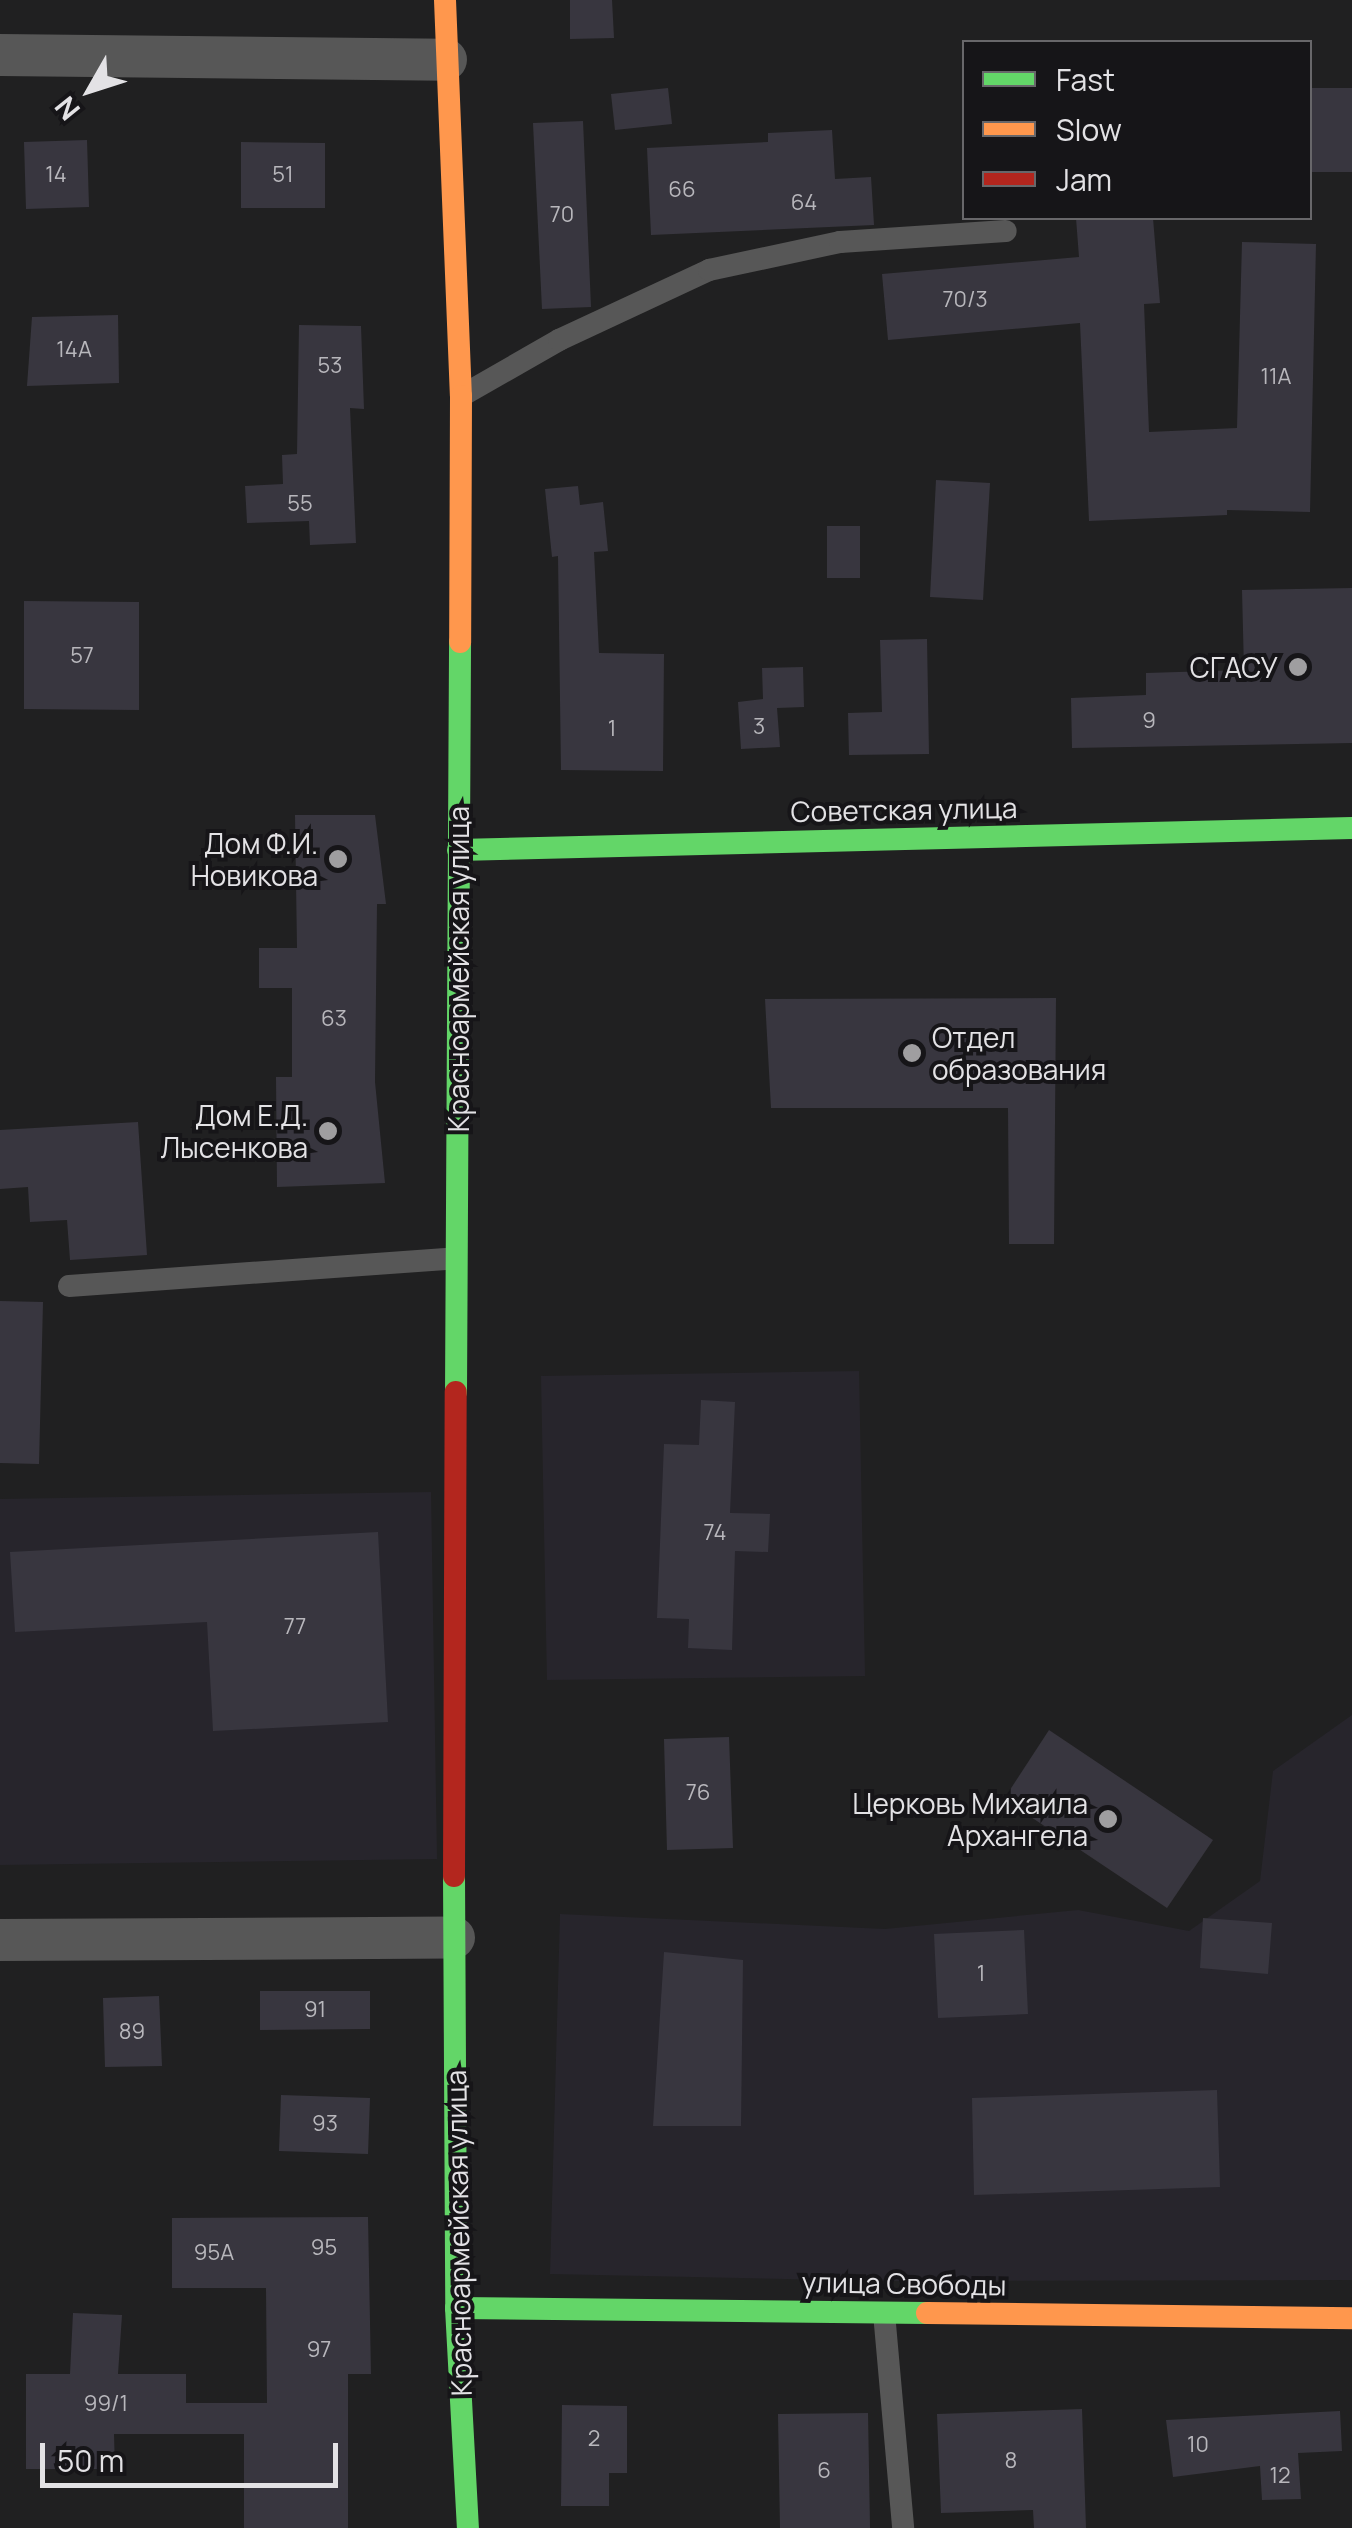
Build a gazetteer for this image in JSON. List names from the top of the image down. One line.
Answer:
{"streets":{"main road":["Советская улица","Красноармейская улица","улица Свободы"]},"crossings":[["Советская улица","Красноармейская улица"],["Красноармейская улица","улица Свободы"]],"places":["СГАСУ","Дом Ф.И. Новикова","Отдел образования","Дом Е.Д. Лысенкова","Церковь Михаила Архангела"],"house_numbers":["14","51","66","64","70","70/3","14А","53","11А","55","57","9","3","1","63","74","77","76","1","91","89","93","95","95А","97","99/1","2","10","8","6","12"],"legend":["Fast","Slow","Jam"],"scale_bar":"50 m","north":"bottom left"}
